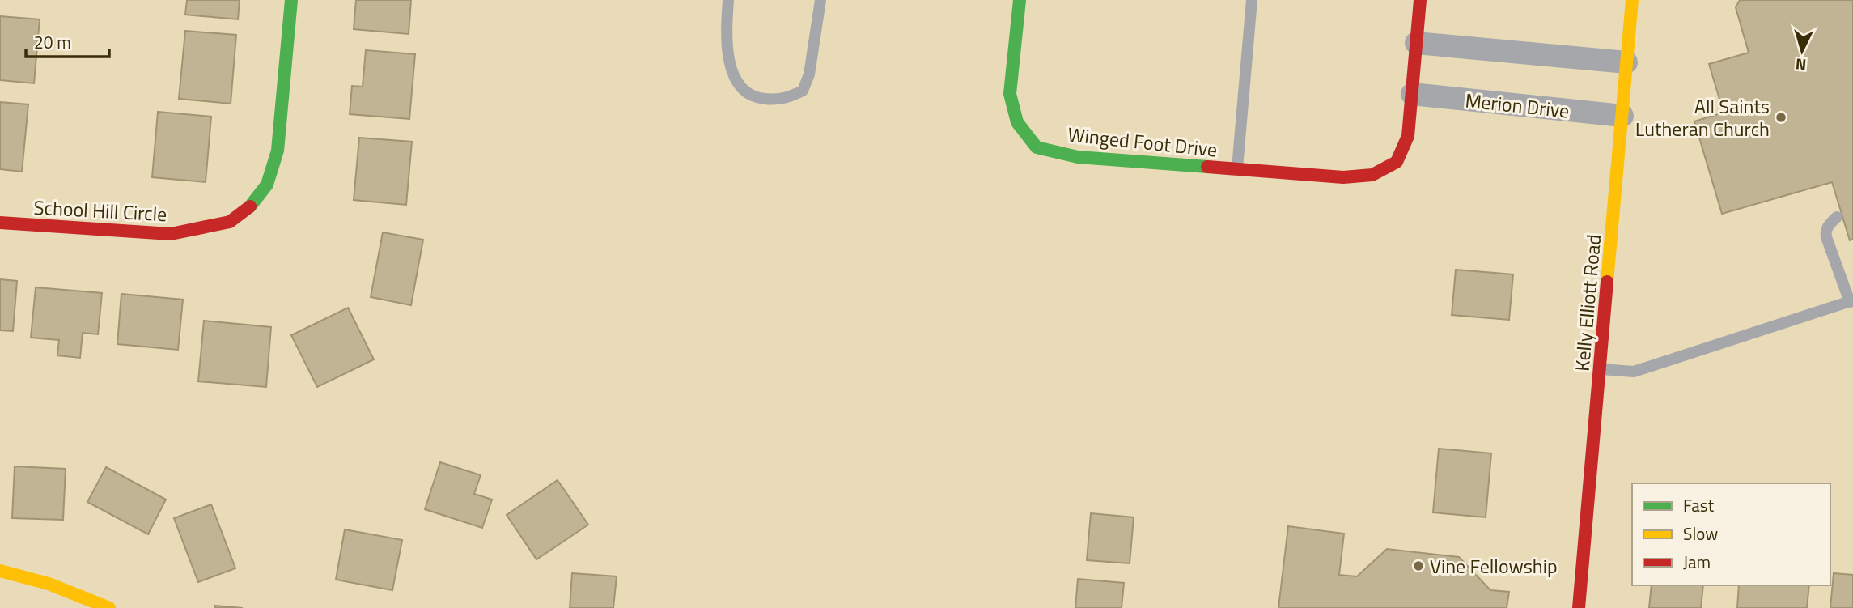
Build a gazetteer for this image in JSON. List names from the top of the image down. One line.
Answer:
{"streets":{"street":["Merion Drive","Winged Foot Drive","School Hill Circle","Kelly Elliott Road"]},"crossings":[["Merion Drive","Winged Foot Drive"],["Merion Drive","Kelly Elliott Road"]],"places":["All Saints Lutheran Church","Vine Fellowship"],"legend":["Fast","Slow","Jam"],"scale_bar":"20 m","north":"bottom"}
